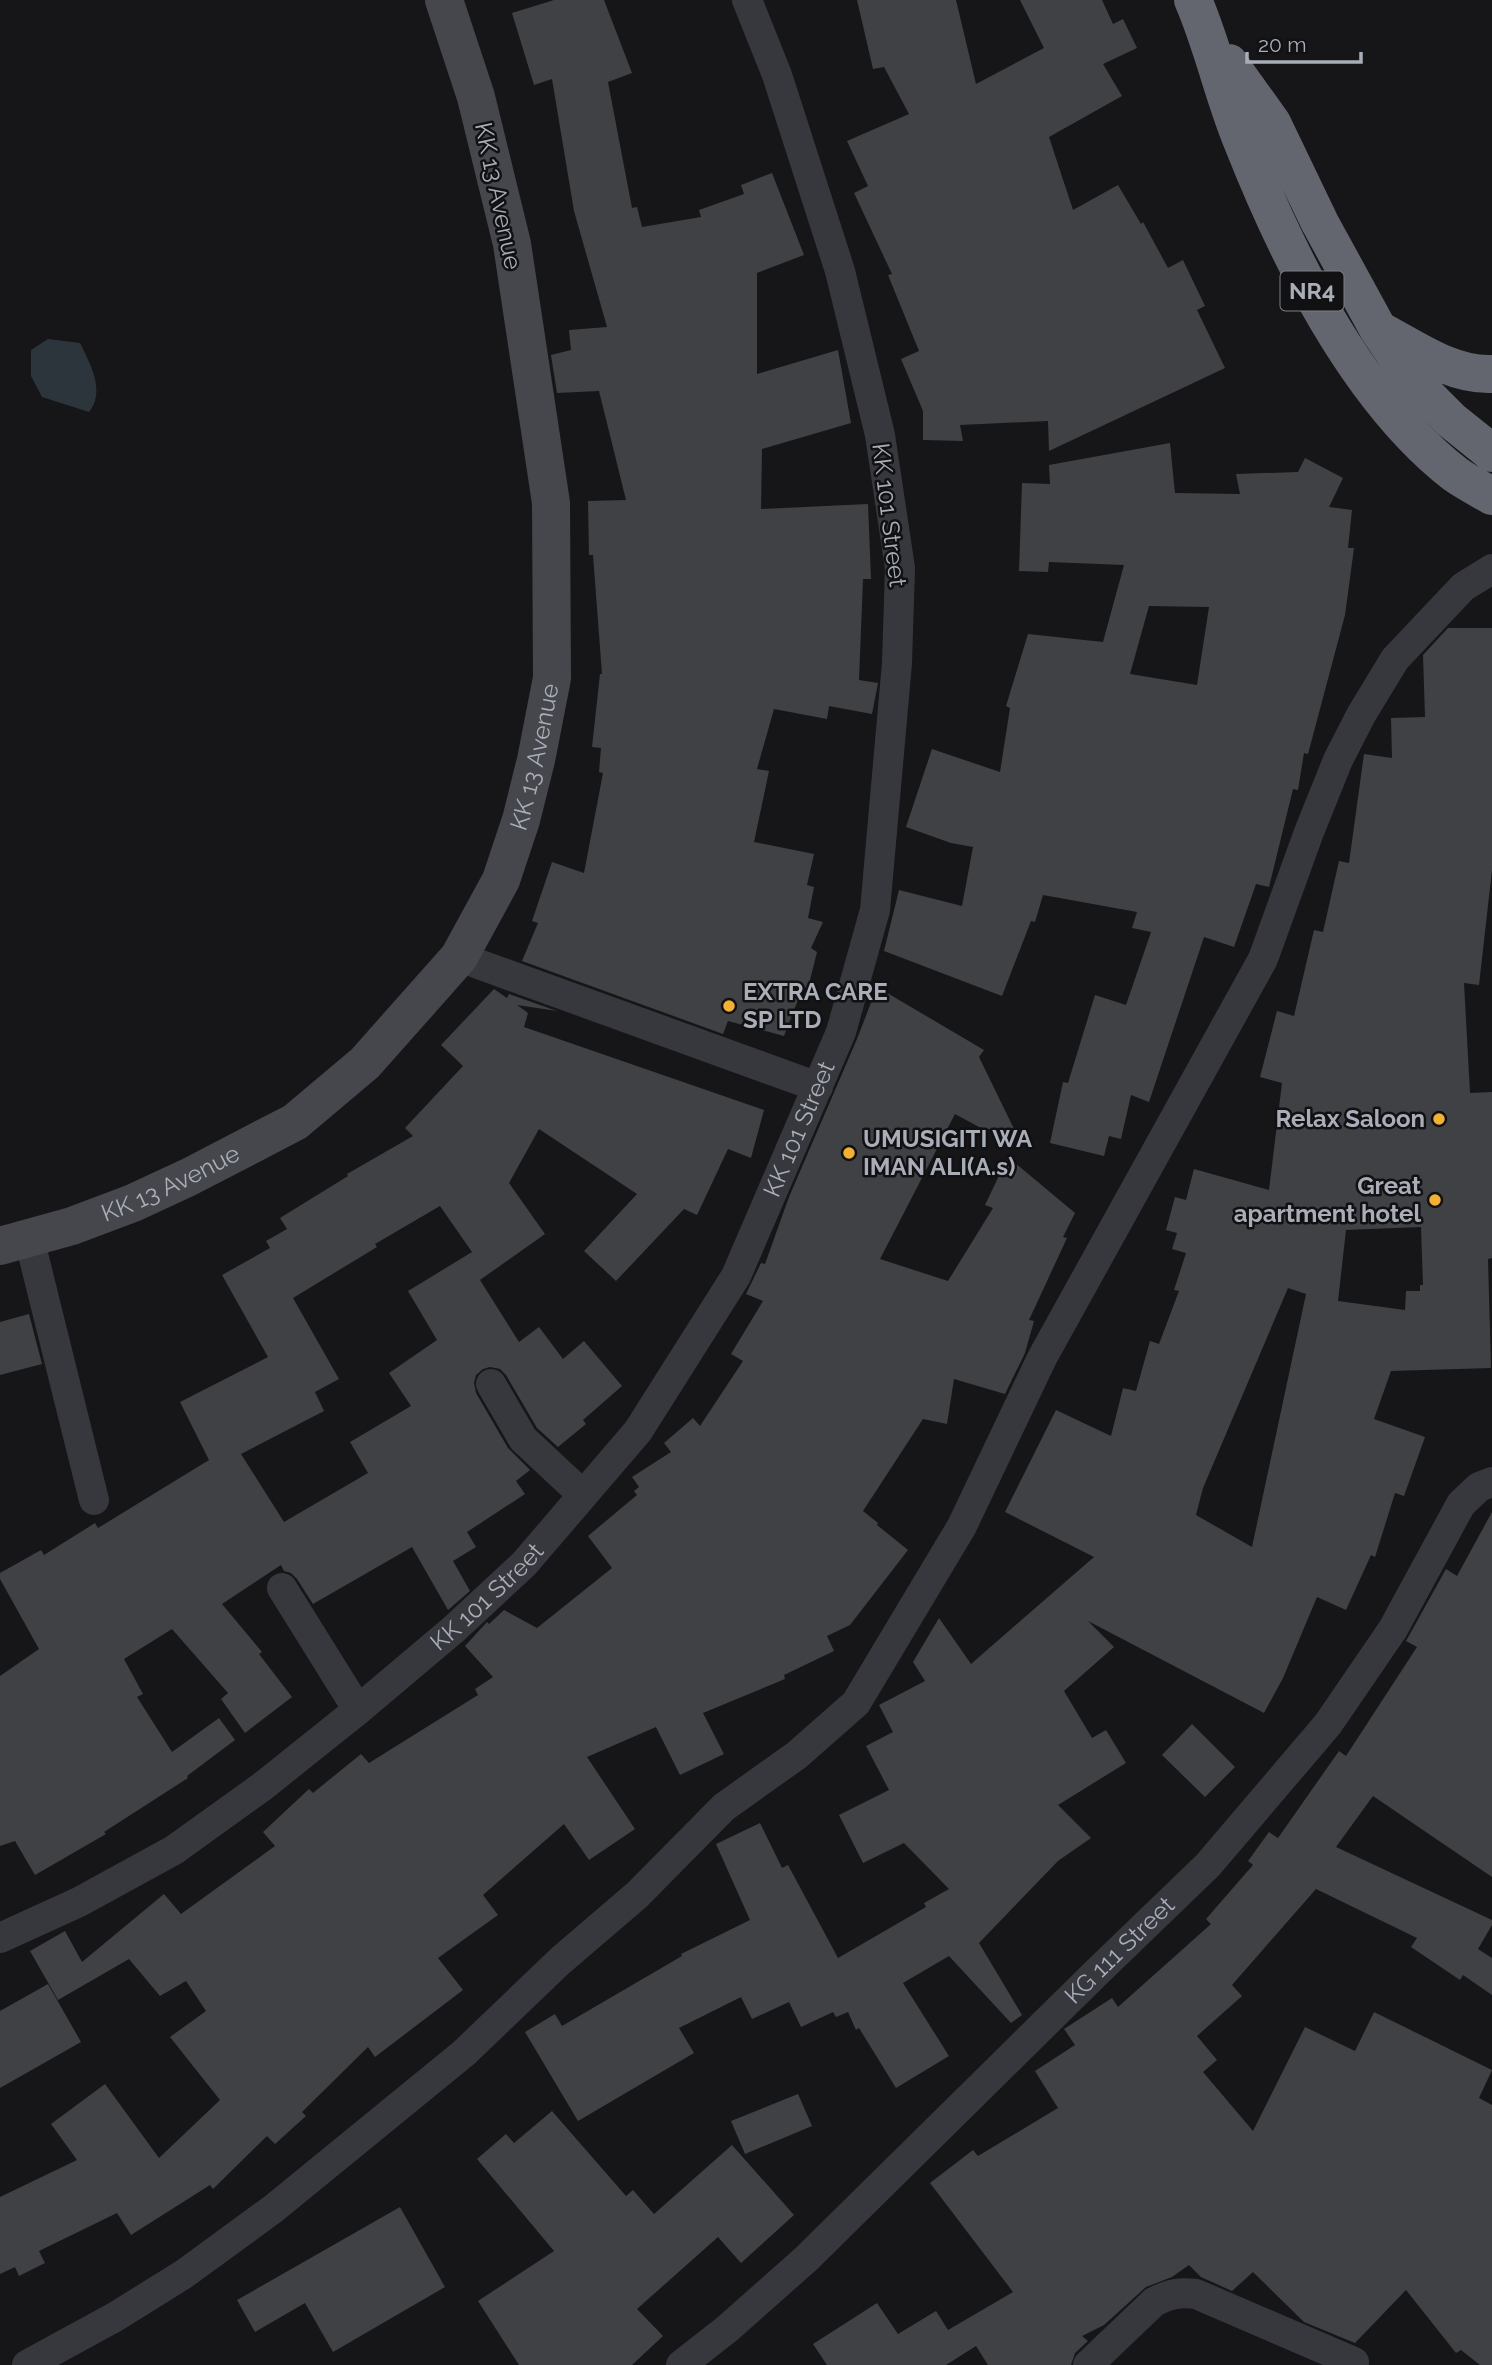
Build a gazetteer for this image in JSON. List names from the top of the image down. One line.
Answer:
{"streets":{"highway":["NR4"],"main road":["KK 13 Avenue"],"street":["KK 101 Street","KG 111 Street"]},"places":["EXTRA CARE SP LTD","Relax Saloon","UMUSIGITI WA IMAN ALI(A.s)","Great apartment hotel"],"scale_bar":"20 m"}
